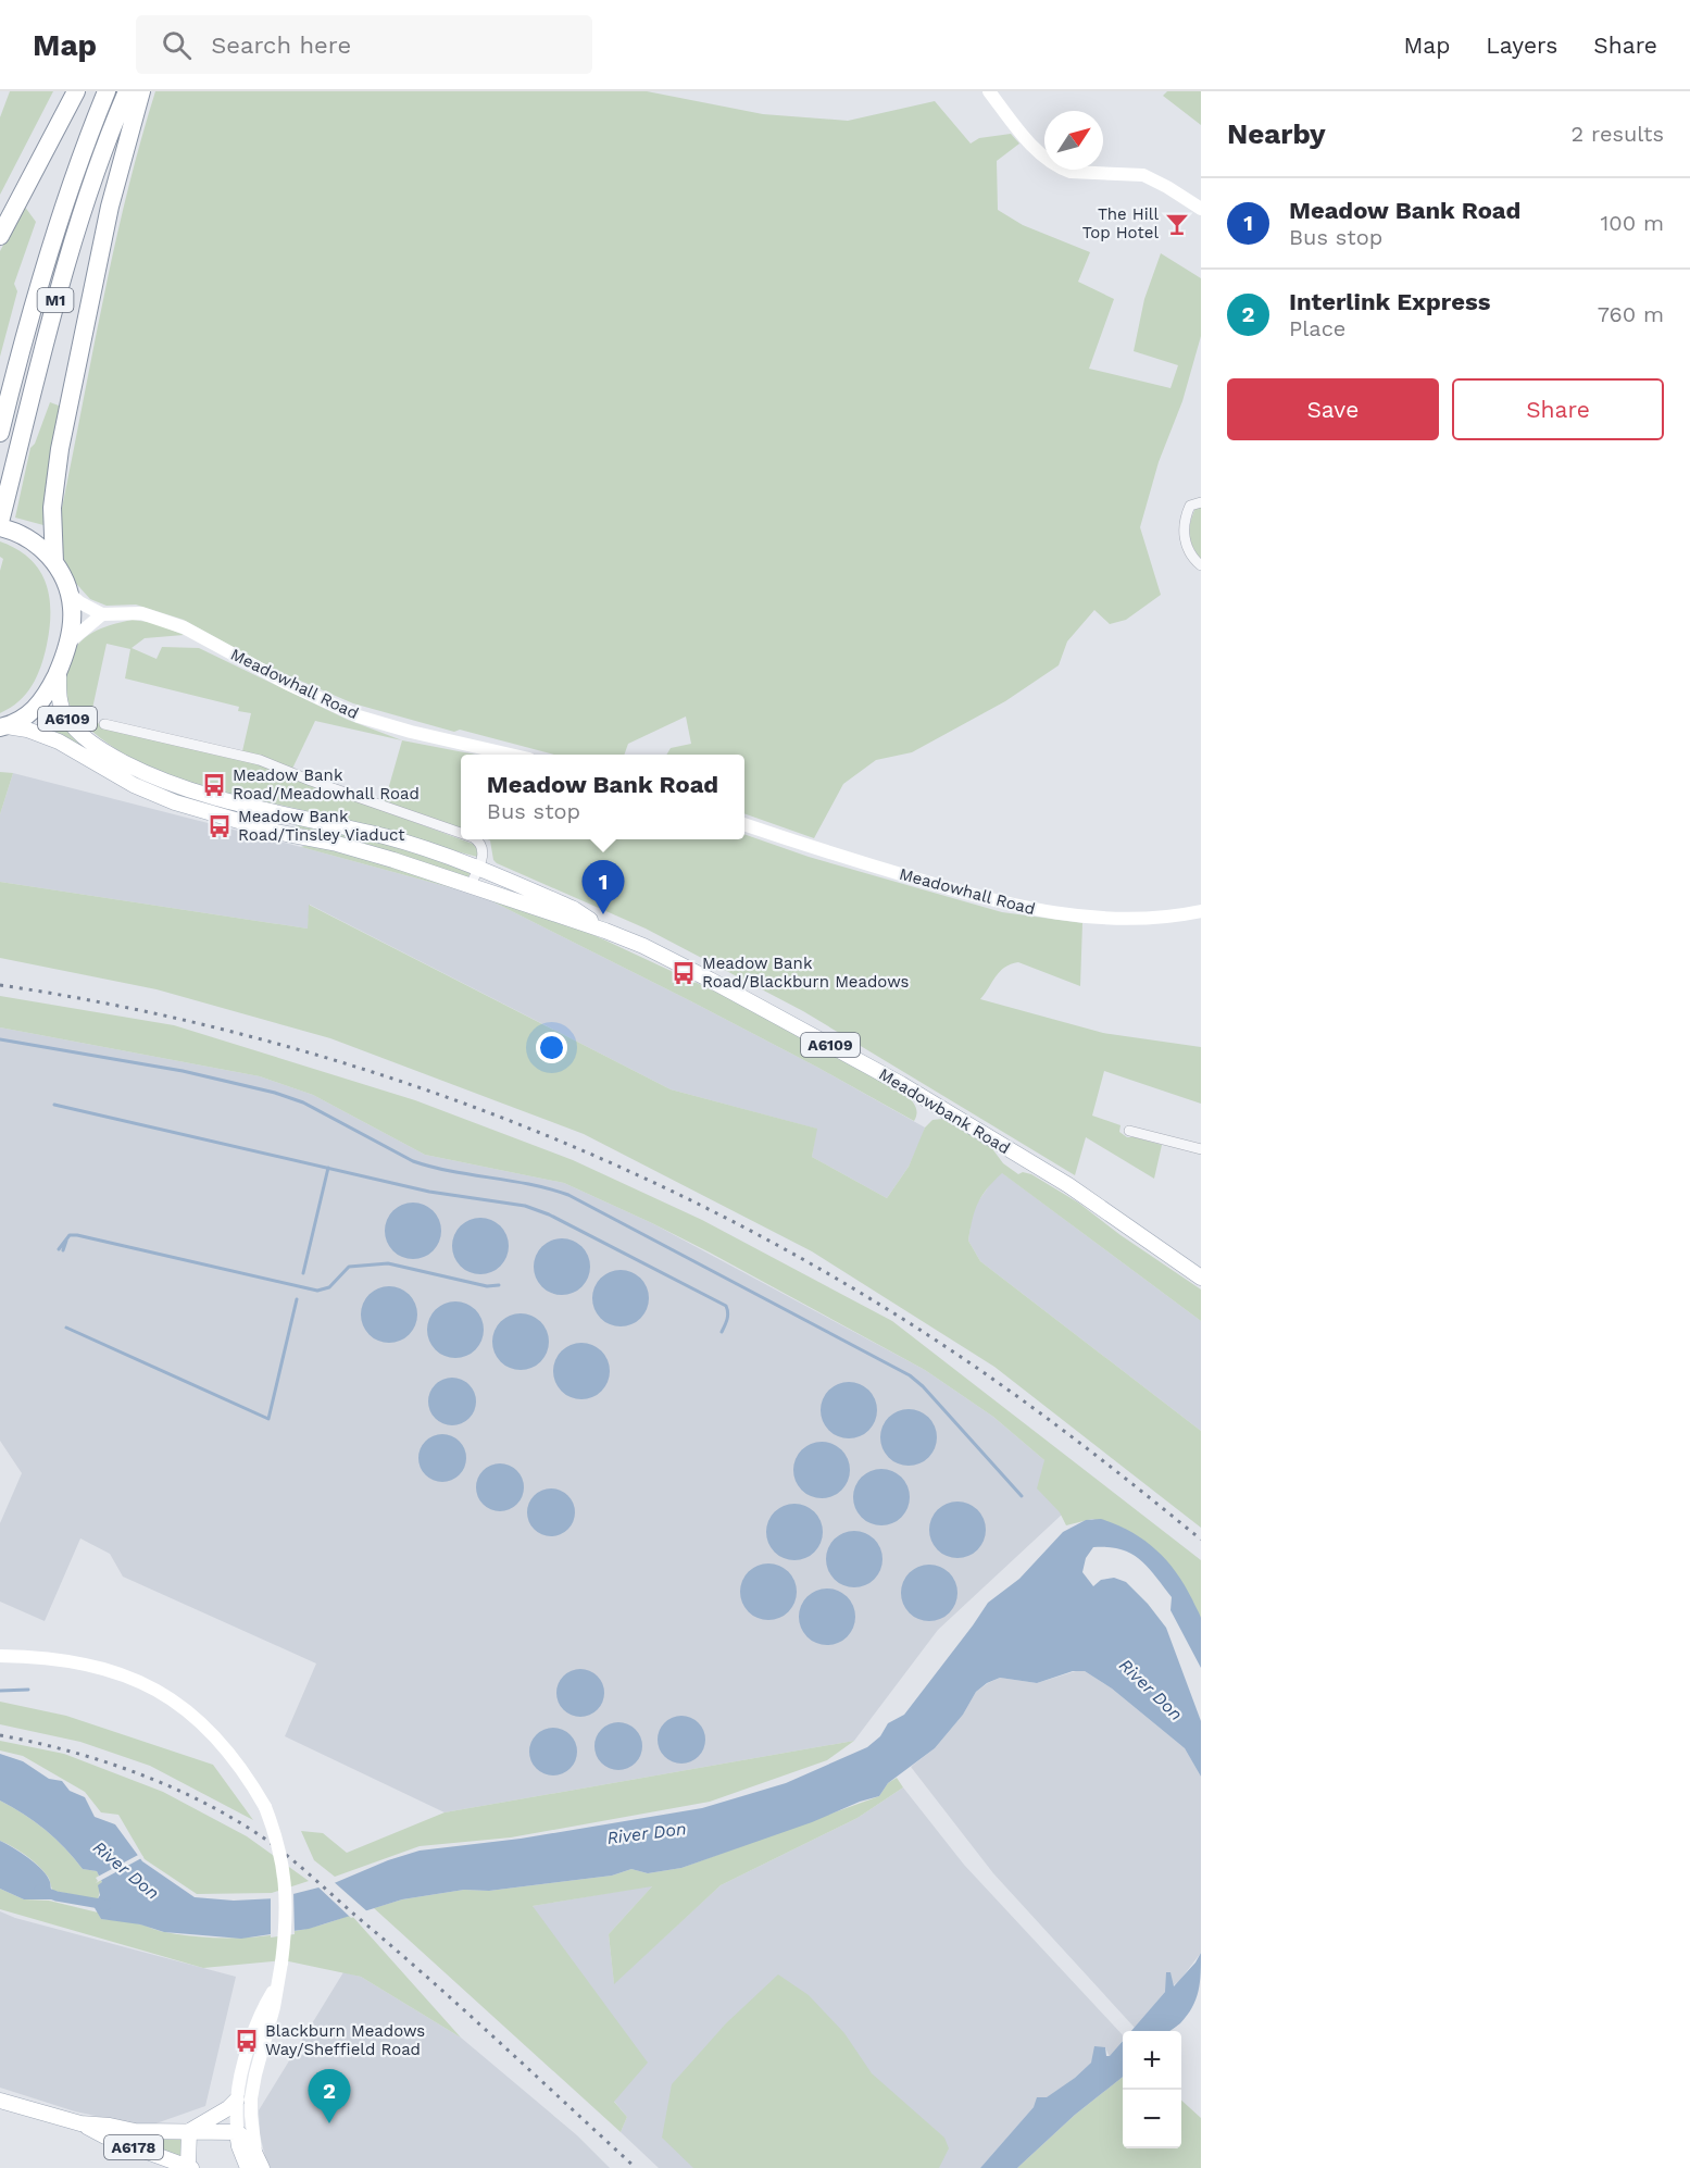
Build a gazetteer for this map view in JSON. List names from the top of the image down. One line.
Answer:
{"streets":{"highway":["M1"],"main road":["A6109","Meadowbank Road","A6178"],"street":["Meadowhall Road"]},"crossings":[["A6109","Meadowbank Road"]],"water":["River Don"],"places":{"bar":["The Hill Top Hotel"],"bus stop":["Meadow Bank Road/Meadowhall Road","Meadow Bank Road/Tinsley Viaduct","Meadow Bank Road/Blackburn Meadows","Blackburn Meadows Way/Sheffield Road"]},"north":"top right","page":{"header":"Map","search":"Search here","nav":["Map","Layers","Share"],"heading":["Nearby","2 results"],"list":[{"mark":"1","name":"Meadow Bank Road","note":"Bus stop","value":"100 m"},{"mark":"2","name":"Interlink Express","note":"Place","value":"760 m"}],"buttons":["Save","Share"],"popup":["Meadow Bank Road","Bus stop"],"pins":["1","2"],"map_buttons":["+","−"]}}
